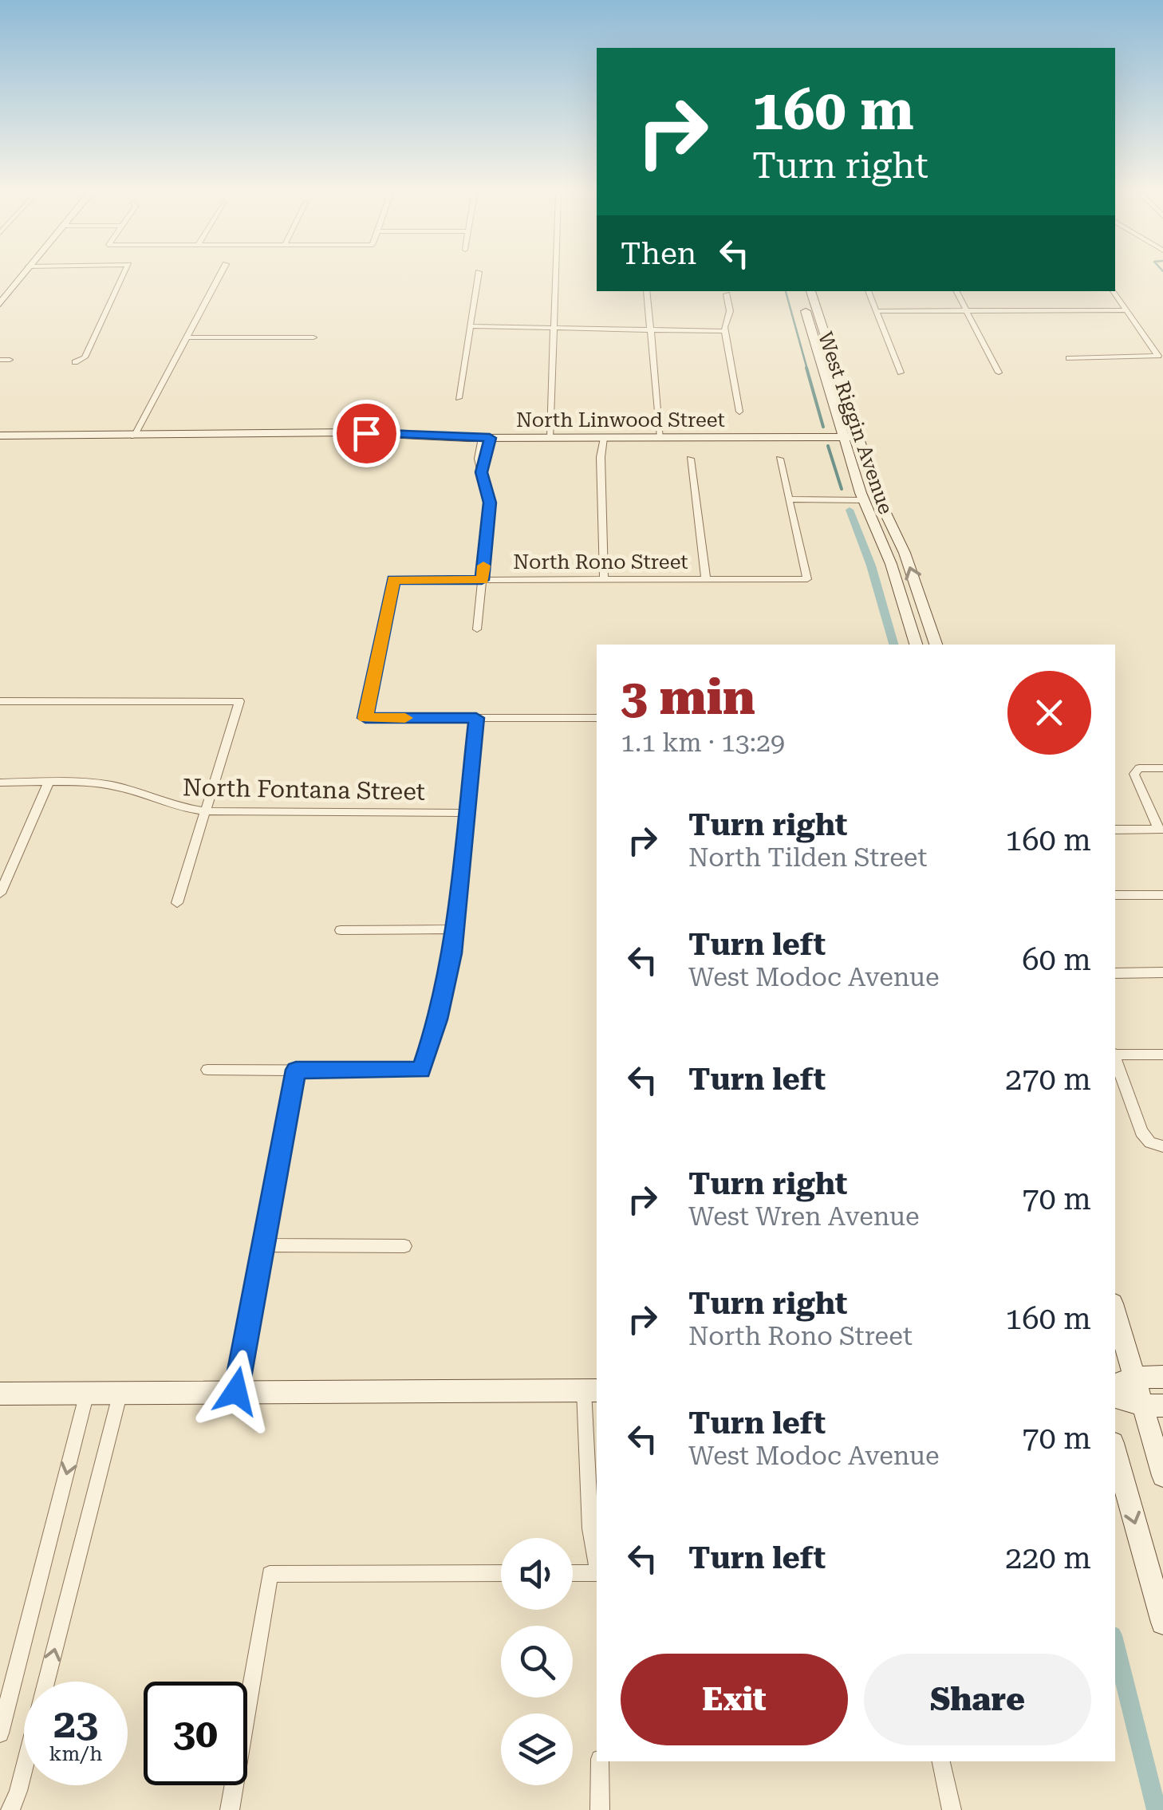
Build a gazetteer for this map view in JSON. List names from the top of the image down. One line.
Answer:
{"streets":{"main road":["North Linwood Street","West Riggin Avenue"],"street":["North Rono Street","North Fontana Street"]},"crossings":[["North Linwood Street","West Riggin Avenue"]],"page":{"turn":["160 m","Turn right"],"then":"Then","heading":["3 min","1.1 km · 13:29"],"list":[{"name":"Turn right","note":"North Tilden Street","value":"160 m"},{"name":"Turn left","note":"West Modoc Avenue","value":"60 m"},{"name":"Turn left","value":"270 m"},{"name":"Turn right","note":"West Wren Avenue","value":"70 m"},{"name":"Turn right","note":"North Rono Street","value":"160 m"},{"name":"Turn left","note":"West Modoc Avenue","value":"70 m"},{"name":"Turn left","value":"220 m"}],"buttons":["Exit","Share"],"speed":"23 km/h","limit":"30"}}
